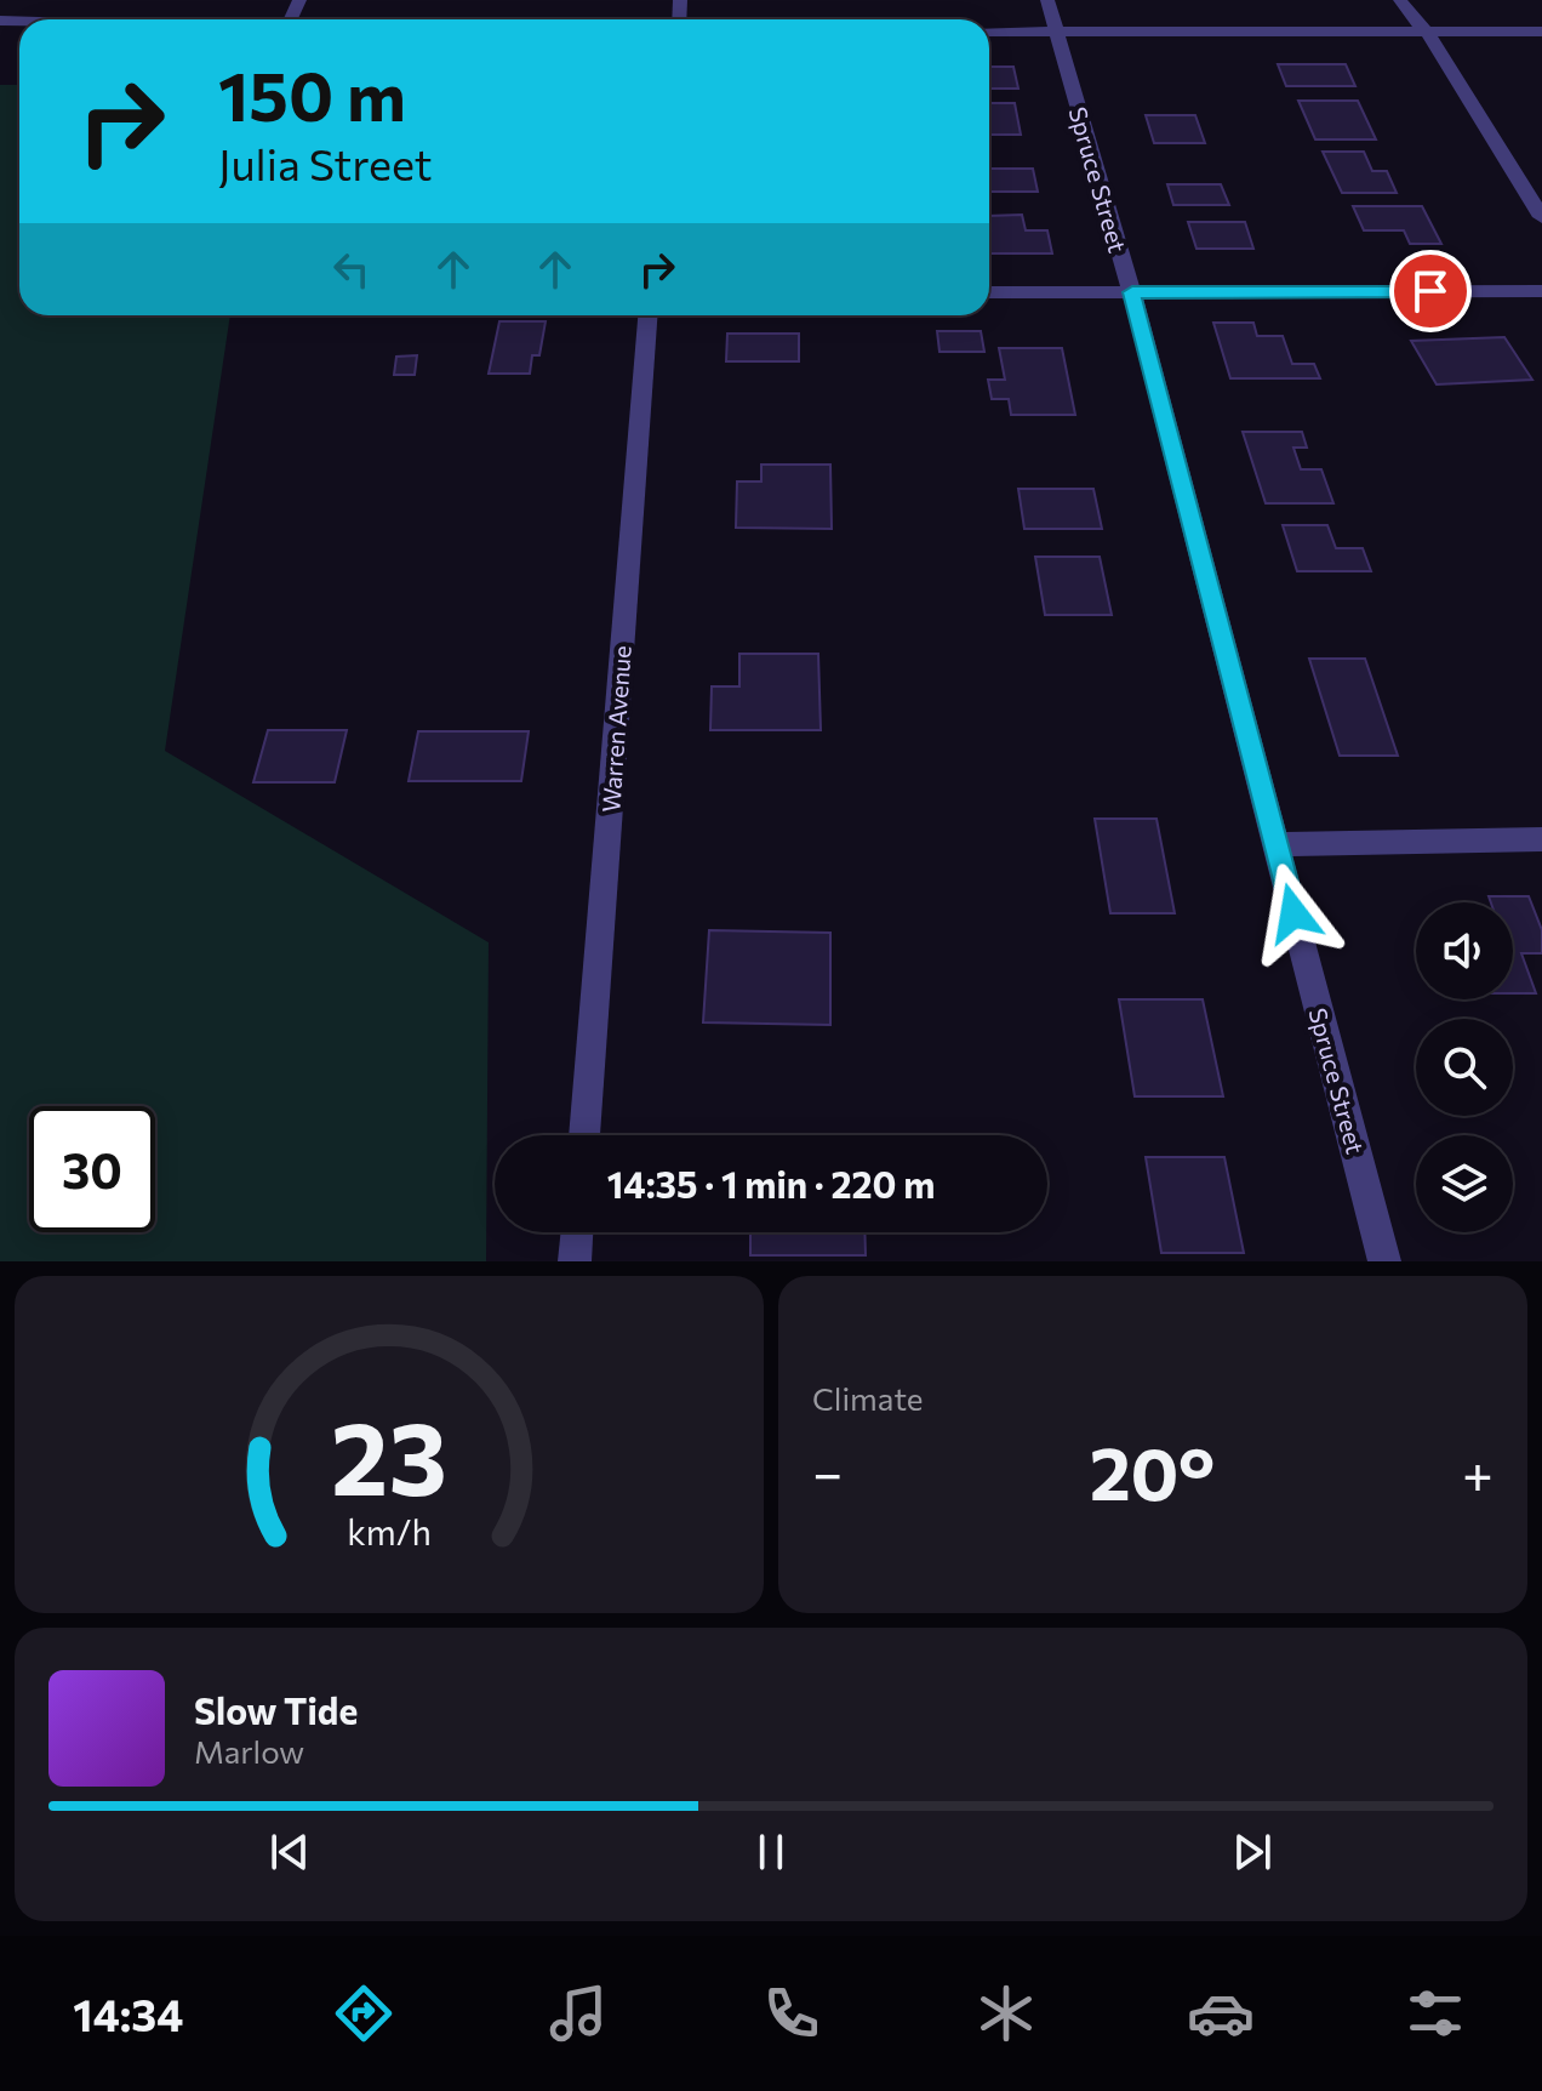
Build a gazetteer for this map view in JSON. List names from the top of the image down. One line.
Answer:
{"streets":{"street":["Spruce Street","Warren Avenue"]},"page":{"turn":["150 m","Julia Street"],"limit":"30","trip":"14:35 · 1 min · 220 m","tile":"Climate","heat":["−","20°","+"],"song":["Slow Tide","Marlow"],"tabs":"14:34","gauge":["23","km/h"]}}
